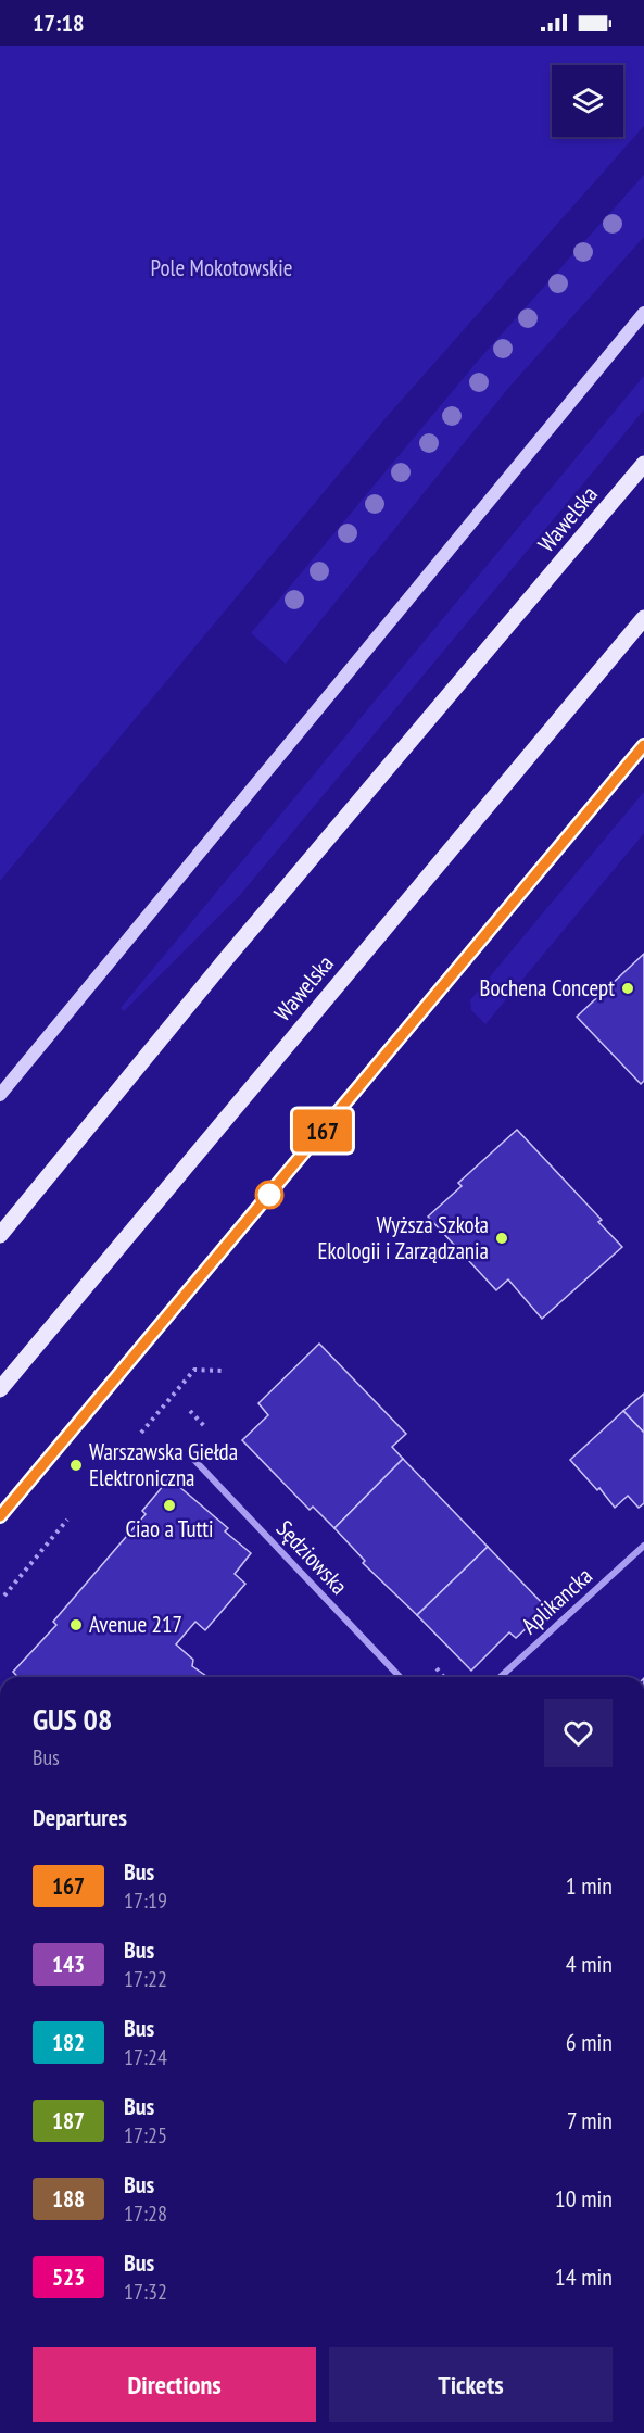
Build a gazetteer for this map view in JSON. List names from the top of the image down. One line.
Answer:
{"streets":{"main road":["Wawelska"],"street":["Sędziowska","Aplikancka"]},"parks":["Pole Mokotowskie"],"places":["Bochena Concept","Wyższa Szkoła Ekologii i Zarządzania","Warszawska Giełda Elektroniczna","Ciao a Tutti","Avenue 217"],"lines":["bus line 167"],"page":{"status":"17:18","on_map":"167","heading":[["GUS 08","Bus"],"Departures"],"list":[{"mark":"167","name":"Bus","note":"17:19","value":"1 min"},{"mark":"143","name":"Bus","note":"17:22","value":"4 min"},{"mark":"182","name":"Bus","note":"17:24","value":"6 min"},{"mark":"187","name":"Bus","note":"17:25","value":"7 min"},{"mark":"188","name":"Bus","note":"17:28","value":"10 min"},{"mark":"523","name":"Bus","note":"17:32","value":"14 min"}],"buttons":["Directions","Tickets"]}}
